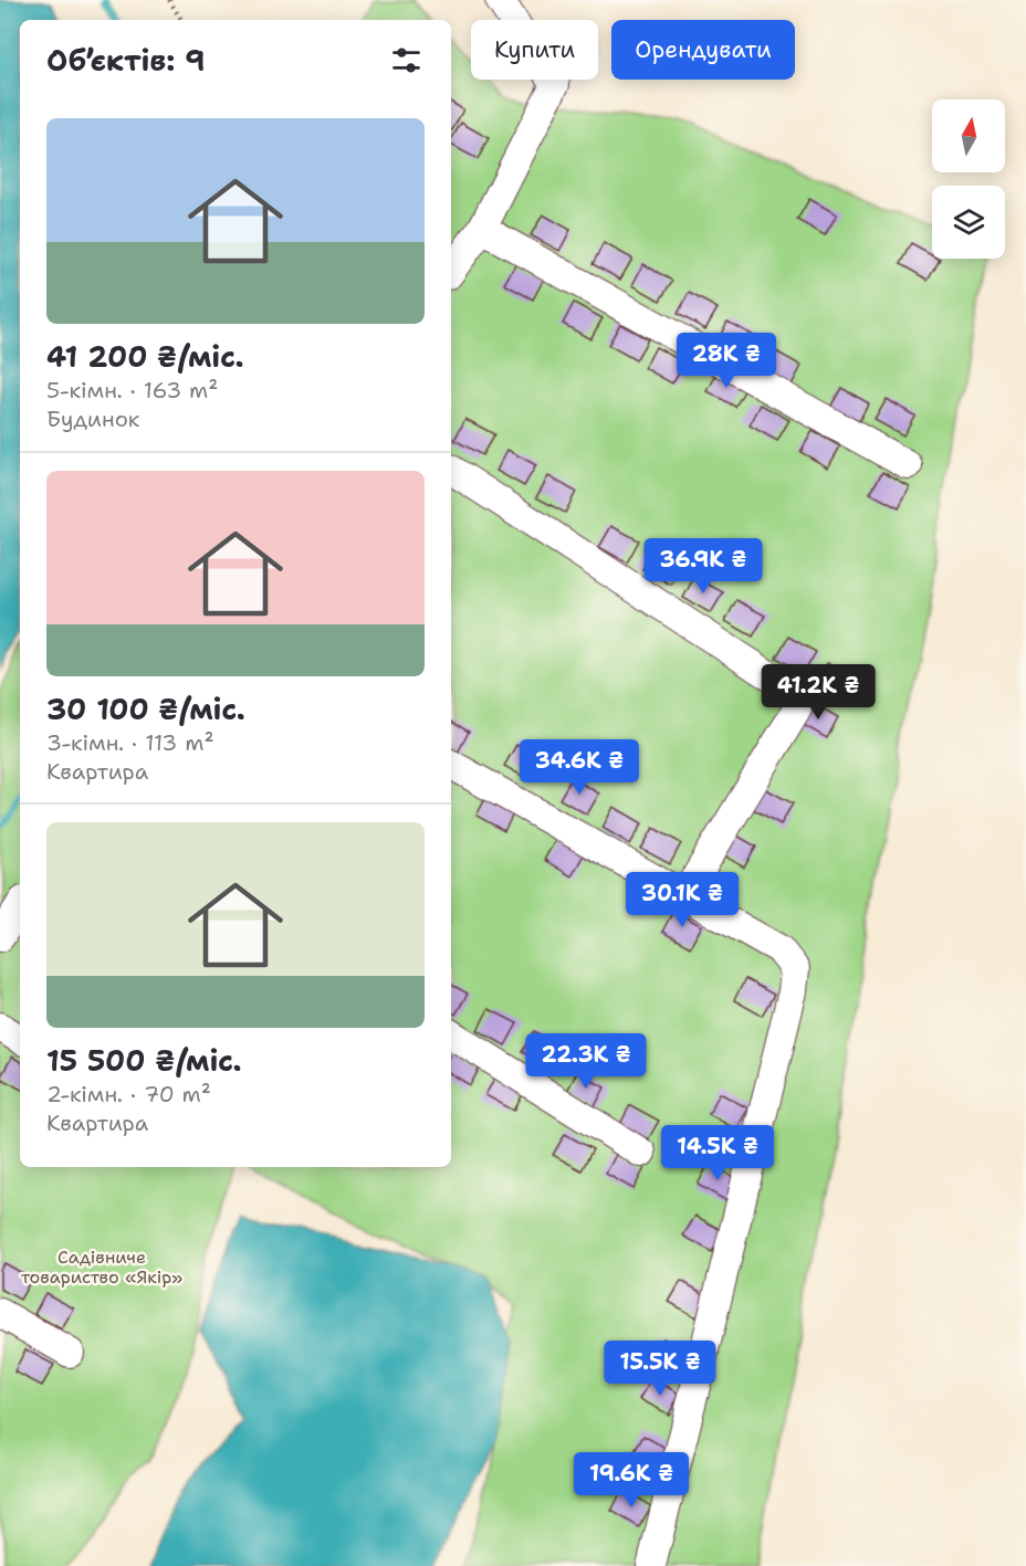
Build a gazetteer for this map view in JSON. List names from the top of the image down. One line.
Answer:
{"parks":["Садівниче товариство «Якір»"],"north":"top","page":{"chip":["Купити","Орендувати"],"heading":"Об’єктів: 9","list":[{"name":"41 200 ₴/міс.","note":"5-кімн. · 163 m² · Будинок"},{"name":"30 100 ₴/міс.","note":"3-кімн. · 113 m² · Квартира"},{"name":"15 500 ₴/міс.","note":"2-кімн. · 70 m² · Квартира"}],"price":["28K ₴","36.9K ₴","41.2K ₴","34.6K ₴","30.1K ₴","22.3K ₴","14.5K ₴","15.5K ₴","19.6K ₴"]}}
